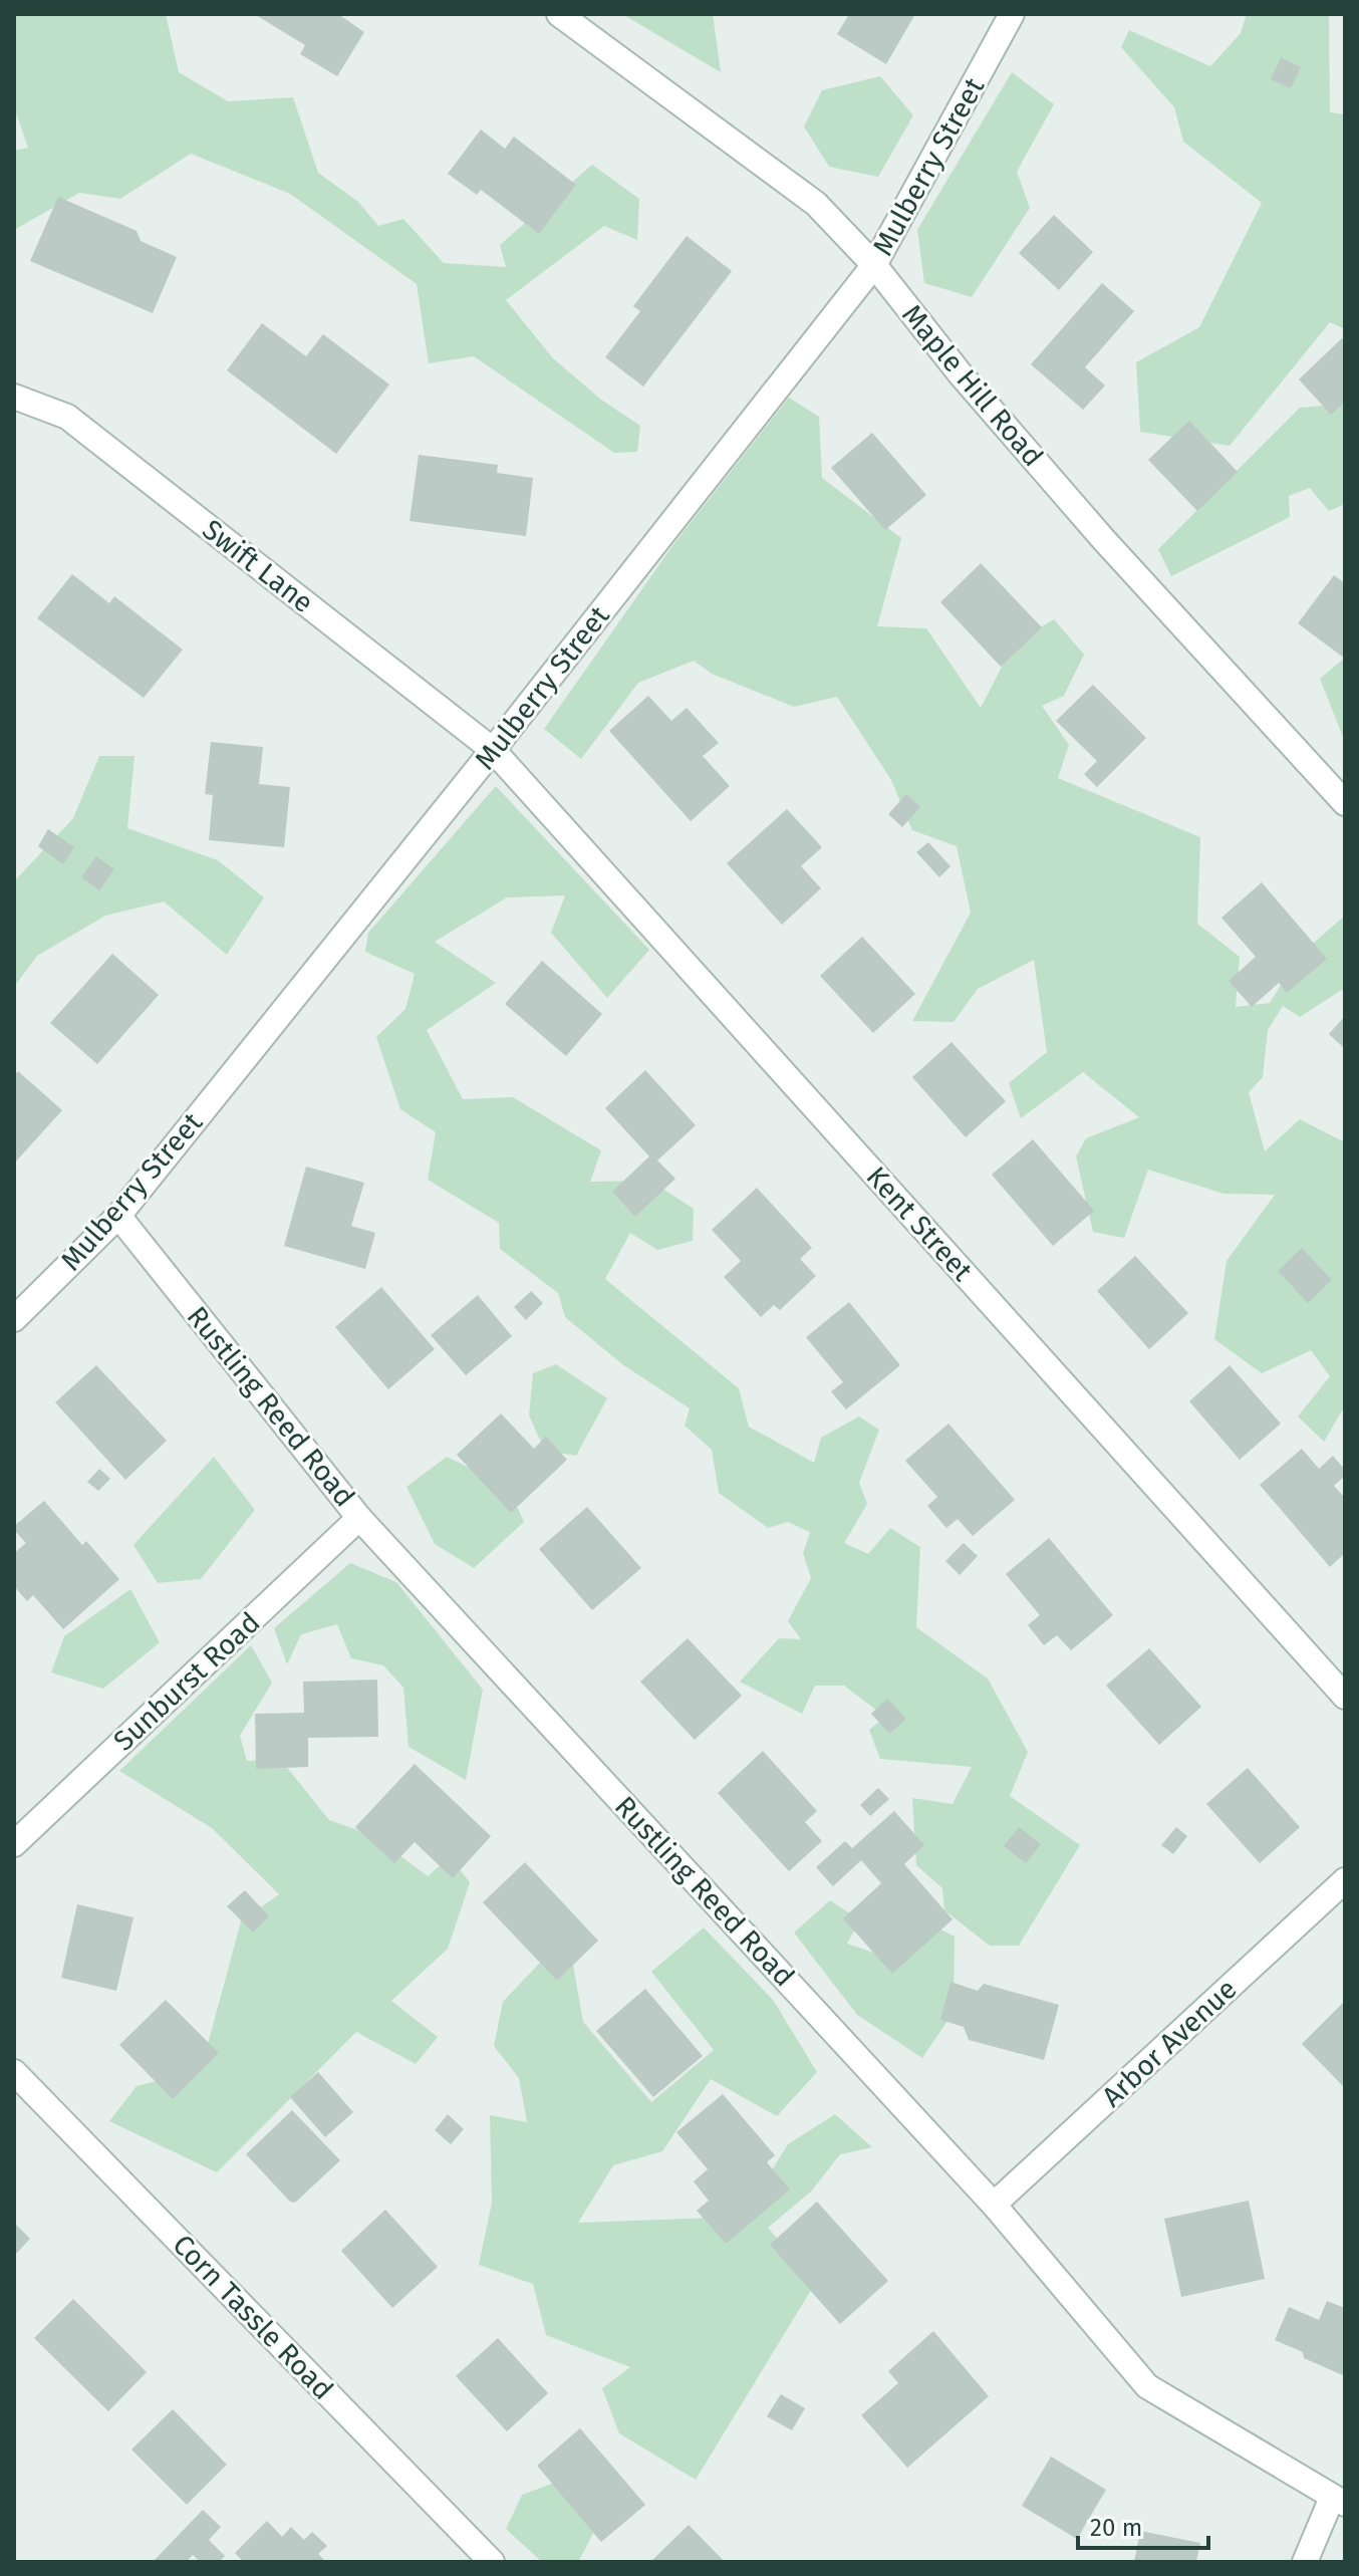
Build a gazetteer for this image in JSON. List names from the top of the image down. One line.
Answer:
{"streets":{"street":["Mulberry Street","Maple Hill Road","Swift Lane","Kent Street","Rustling Reed Road","Sunburst Road","Arbor Avenue","Corn Tassle Road"]},"crossings":[["Mulberry Street","Maple Hill Road"],["Mulberry Street","Swift Lane"],["Mulberry Street","Kent Street"],["Mulberry Street","Rustling Reed Road"],["Swift Lane","Kent Street"],["Rustling Reed Road","Sunburst Road"],["Rustling Reed Road","Arbor Avenue"]],"scale_bar":"20 m"}
